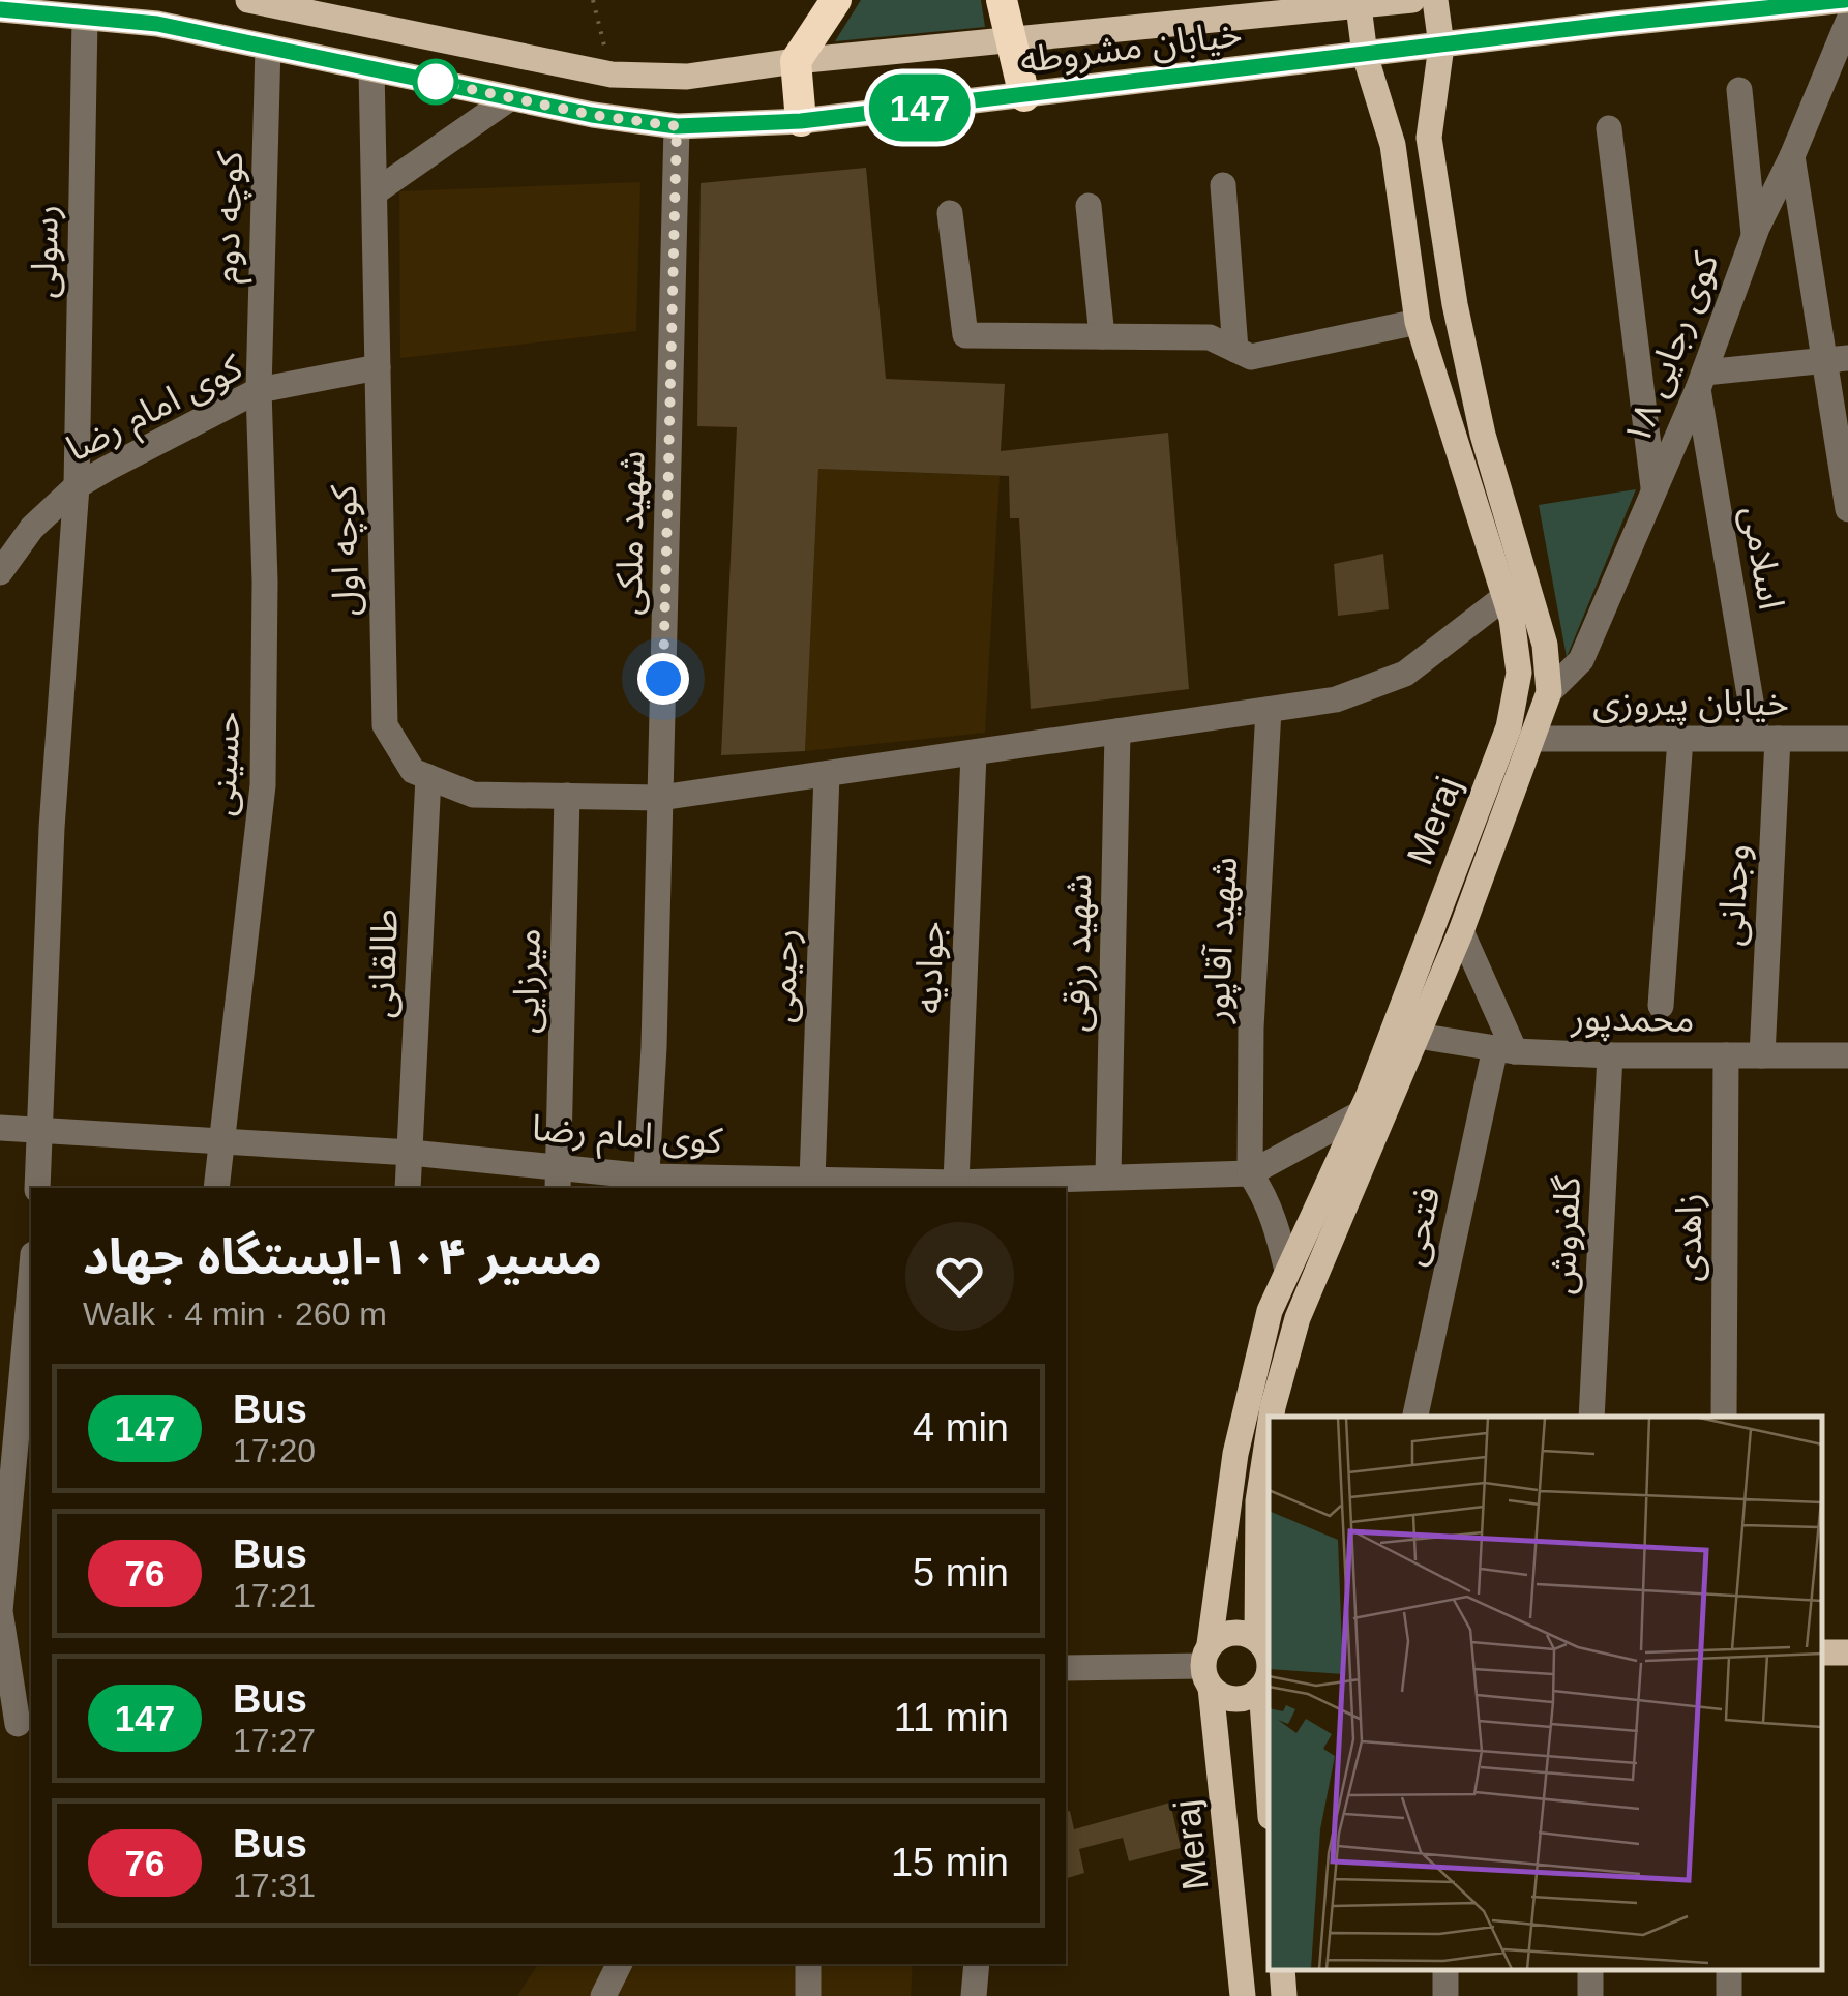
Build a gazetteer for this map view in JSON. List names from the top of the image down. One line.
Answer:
{"streets":{"main road":["خیابان مشروطه","Meraj"],"street":["کوچه دوم","رسولی","کوی رجایی ۱۸","کوی امام رضا","شهید ملکی","کوچه اول","اسلامی","خیابان پیروزی","حسینی","وجدانی","شهید آقاپور","شهید رزقی","طالقانی","جوادیه","رحیمی","میرزایی","محمدپور","فتحی","گلفروش","زاهدی"]},"crossings":[["خیابان مشروطه","کوچه دوم"],["خیابان مشروطه","رسولی"],["خیابان مشروطه","شهید ملکی"],["خیابان مشروطه","کوچه اول"],["خیابان مشروطه","Meraj"],["کوچه دوم","کوی امام رضا"],["کوچه دوم","حسینی"],["رسولی","کوی امام رضا"],["کوی رجایی ۱۸","اسلامی"],["کوی رجایی ۱۸","Meraj"],["کوی امام رضا","شهید ملکی"],["کوی امام رضا","کوچه اول"],["کوی امام رضا","حسینی"],["کوی امام رضا","شهید آقاپور"],["کوی امام رضا","شهید رزقی"],["کوی امام رضا","طالقانی"],["کوی امام رضا","جوادیه"],["کوی امام رضا","رحیمی"],["کوی امام رضا","میرزایی"],["شهید ملکی","کوچه اول"],["کوچه اول","Meraj"],["کوچه اول","شهید آقاپور"],["کوچه اول","شهید رزقی"],["کوچه اول","طالقانی"],["کوچه اول","جوادیه"],["کوچه اول","رحیمی"],["کوچه اول","میرزایی"],["اسلامی","خیابان پیروزی"],["اسلامی","وجدانی"],["خیابان پیروزی","Meraj"],["خیابان پیروزی","وجدانی"],["Meraj","محمدپور"],["وجدانی","محمدپور"],["محمدپور","فتحی"],["محمدپور","گلفروش"],["محمدپور","زاهدی"]],"lines":["bus line 147"],"page":{"on_map":"147","heading":["مسیر ۱۰۴-ایستگاه جهاد","Walk · 4 min · 260 m"],"list":[{"mark":"147","name":"Bus","note":"17:20","value":"4 min"},{"mark":"76","name":"Bus","note":"17:21","value":"5 min"},{"mark":"147","name":"Bus","note":"17:27","value":"11 min"},{"mark":"76","name":"Bus","note":"17:31","value":"15 min"}]}}
